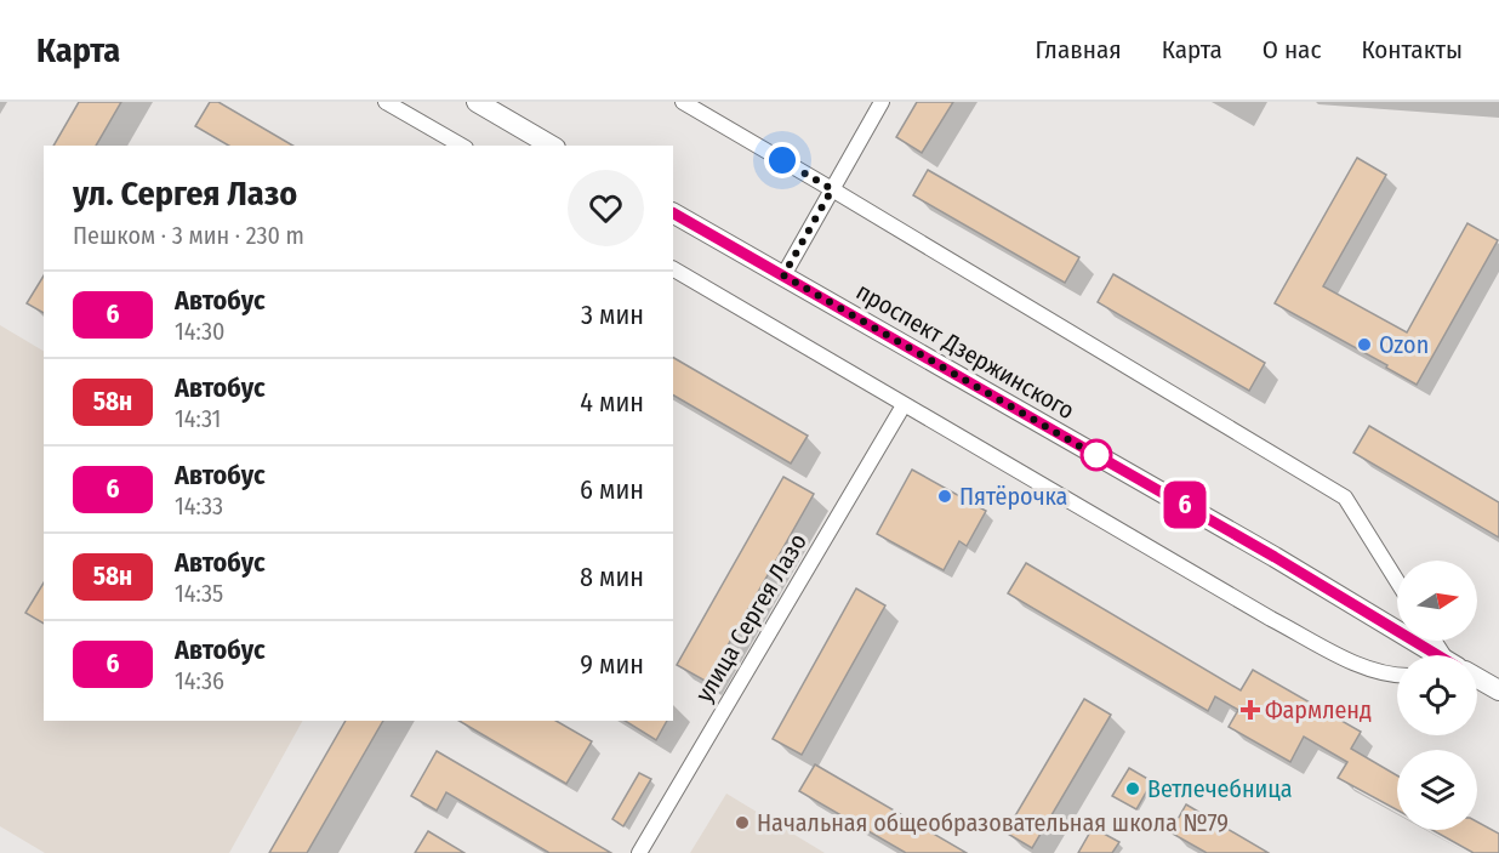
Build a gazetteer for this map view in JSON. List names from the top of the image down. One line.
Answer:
{"streets":{"main road":["проспект Дзержинского"],"street":["улица Сергея Лазо"]},"places":{"other":["Ozon","Пятёрочка","Ветлечебница","Начальная общеобразовательная школа №79"],"health":["Фармленд"]},"lines":["bus line 6"],"north":"right","page":{"header":"Карта","nav":["Главная","Карта","О нас","Контакты"],"on_map":"6","heading":["ул. Сергея Лазо","Пешком · 3 мин · 230 m"],"list":[{"mark":"6","name":"Автобус","note":"14:30","value":"3 мин"},{"mark":"58н","name":"Автобус","note":"14:31","value":"4 мин"},{"mark":"6","name":"Автобус","note":"14:33","value":"6 мин"},{"mark":"58н","name":"Автобус","note":"14:35","value":"8 мин"},{"mark":"6","name":"Автобус","note":"14:36","value":"9 мин"}]}}
